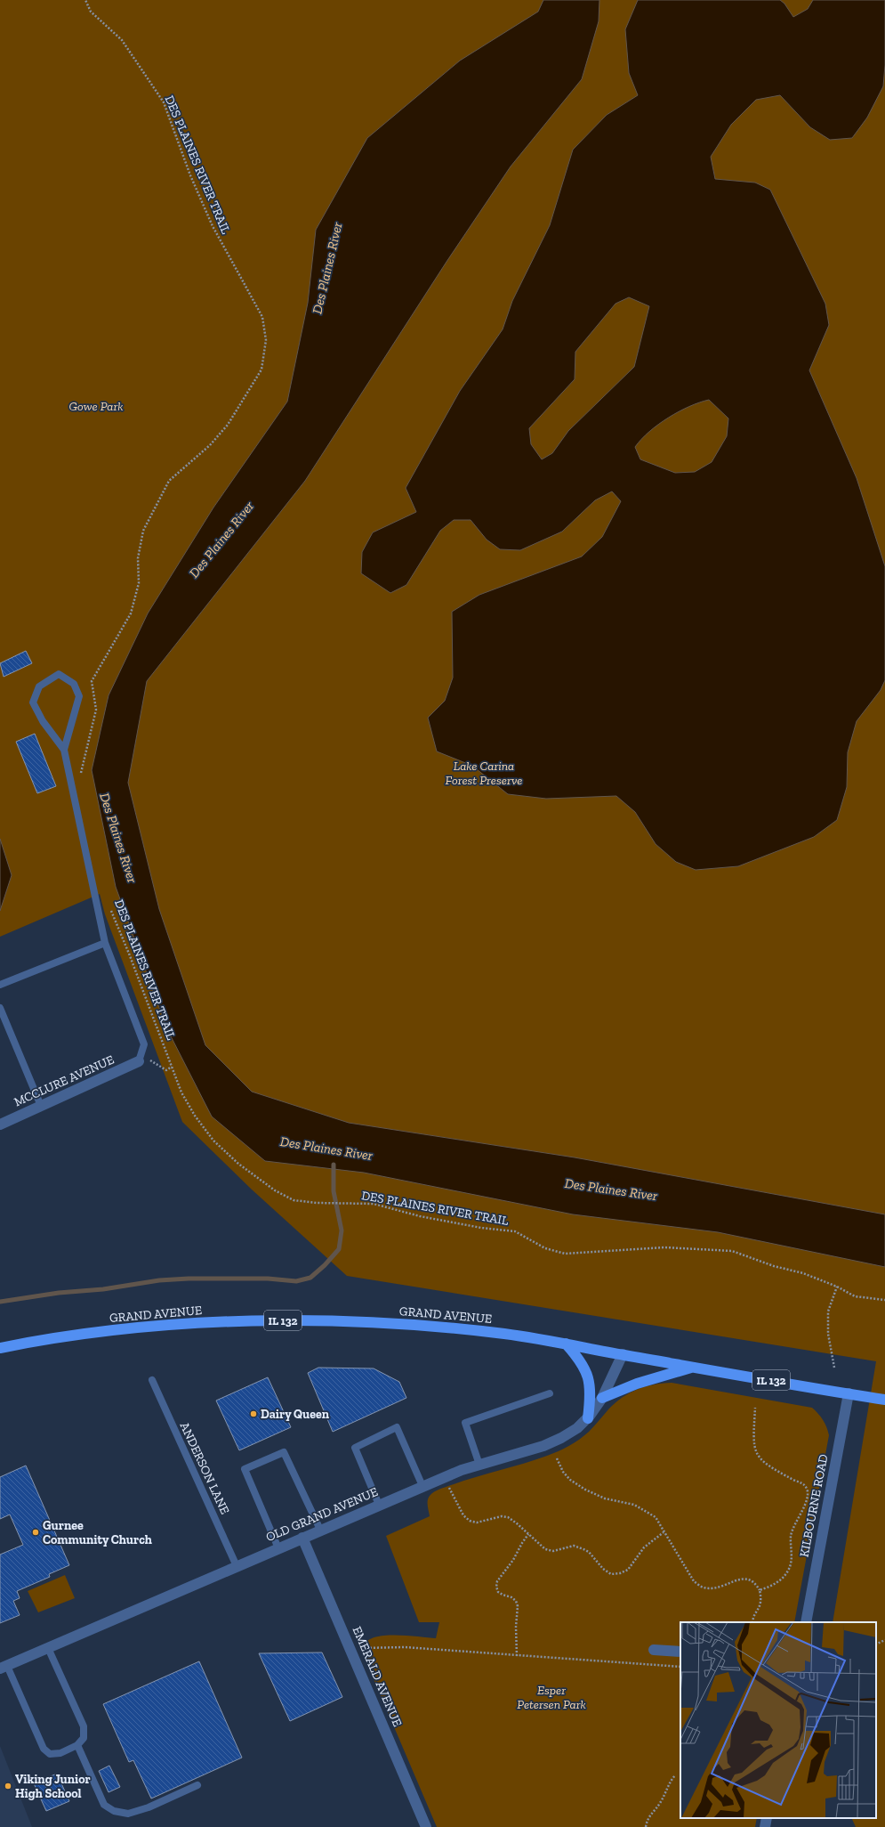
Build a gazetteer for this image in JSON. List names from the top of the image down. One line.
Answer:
{"streets":{"main road":["GRAND AVENUE","IL 132"],"street":["MCCLURE AVENUE","KILBOURNE ROAD","OLD GRAND AVENUE","EMERALD AVENUE"],"lane":["ANDERSON LANE"],"path":["DES PLAINES RIVER TRAIL"]},"crossings":[["GRAND AVENUE","KILBOURNE ROAD"],["GRAND AVENUE","OLD GRAND AVENUE"],["ANDERSON LANE","OLD GRAND AVENUE"],["OLD GRAND AVENUE","EMERALD AVENUE"]],"water":["Des Plaines River"],"parks":["Gowe Park","Lake Carina Forest Preserve","Esper Petersen Park"],"places":["Dairy Queen","Gurnee Community Church","Viking Junior High School"]}
